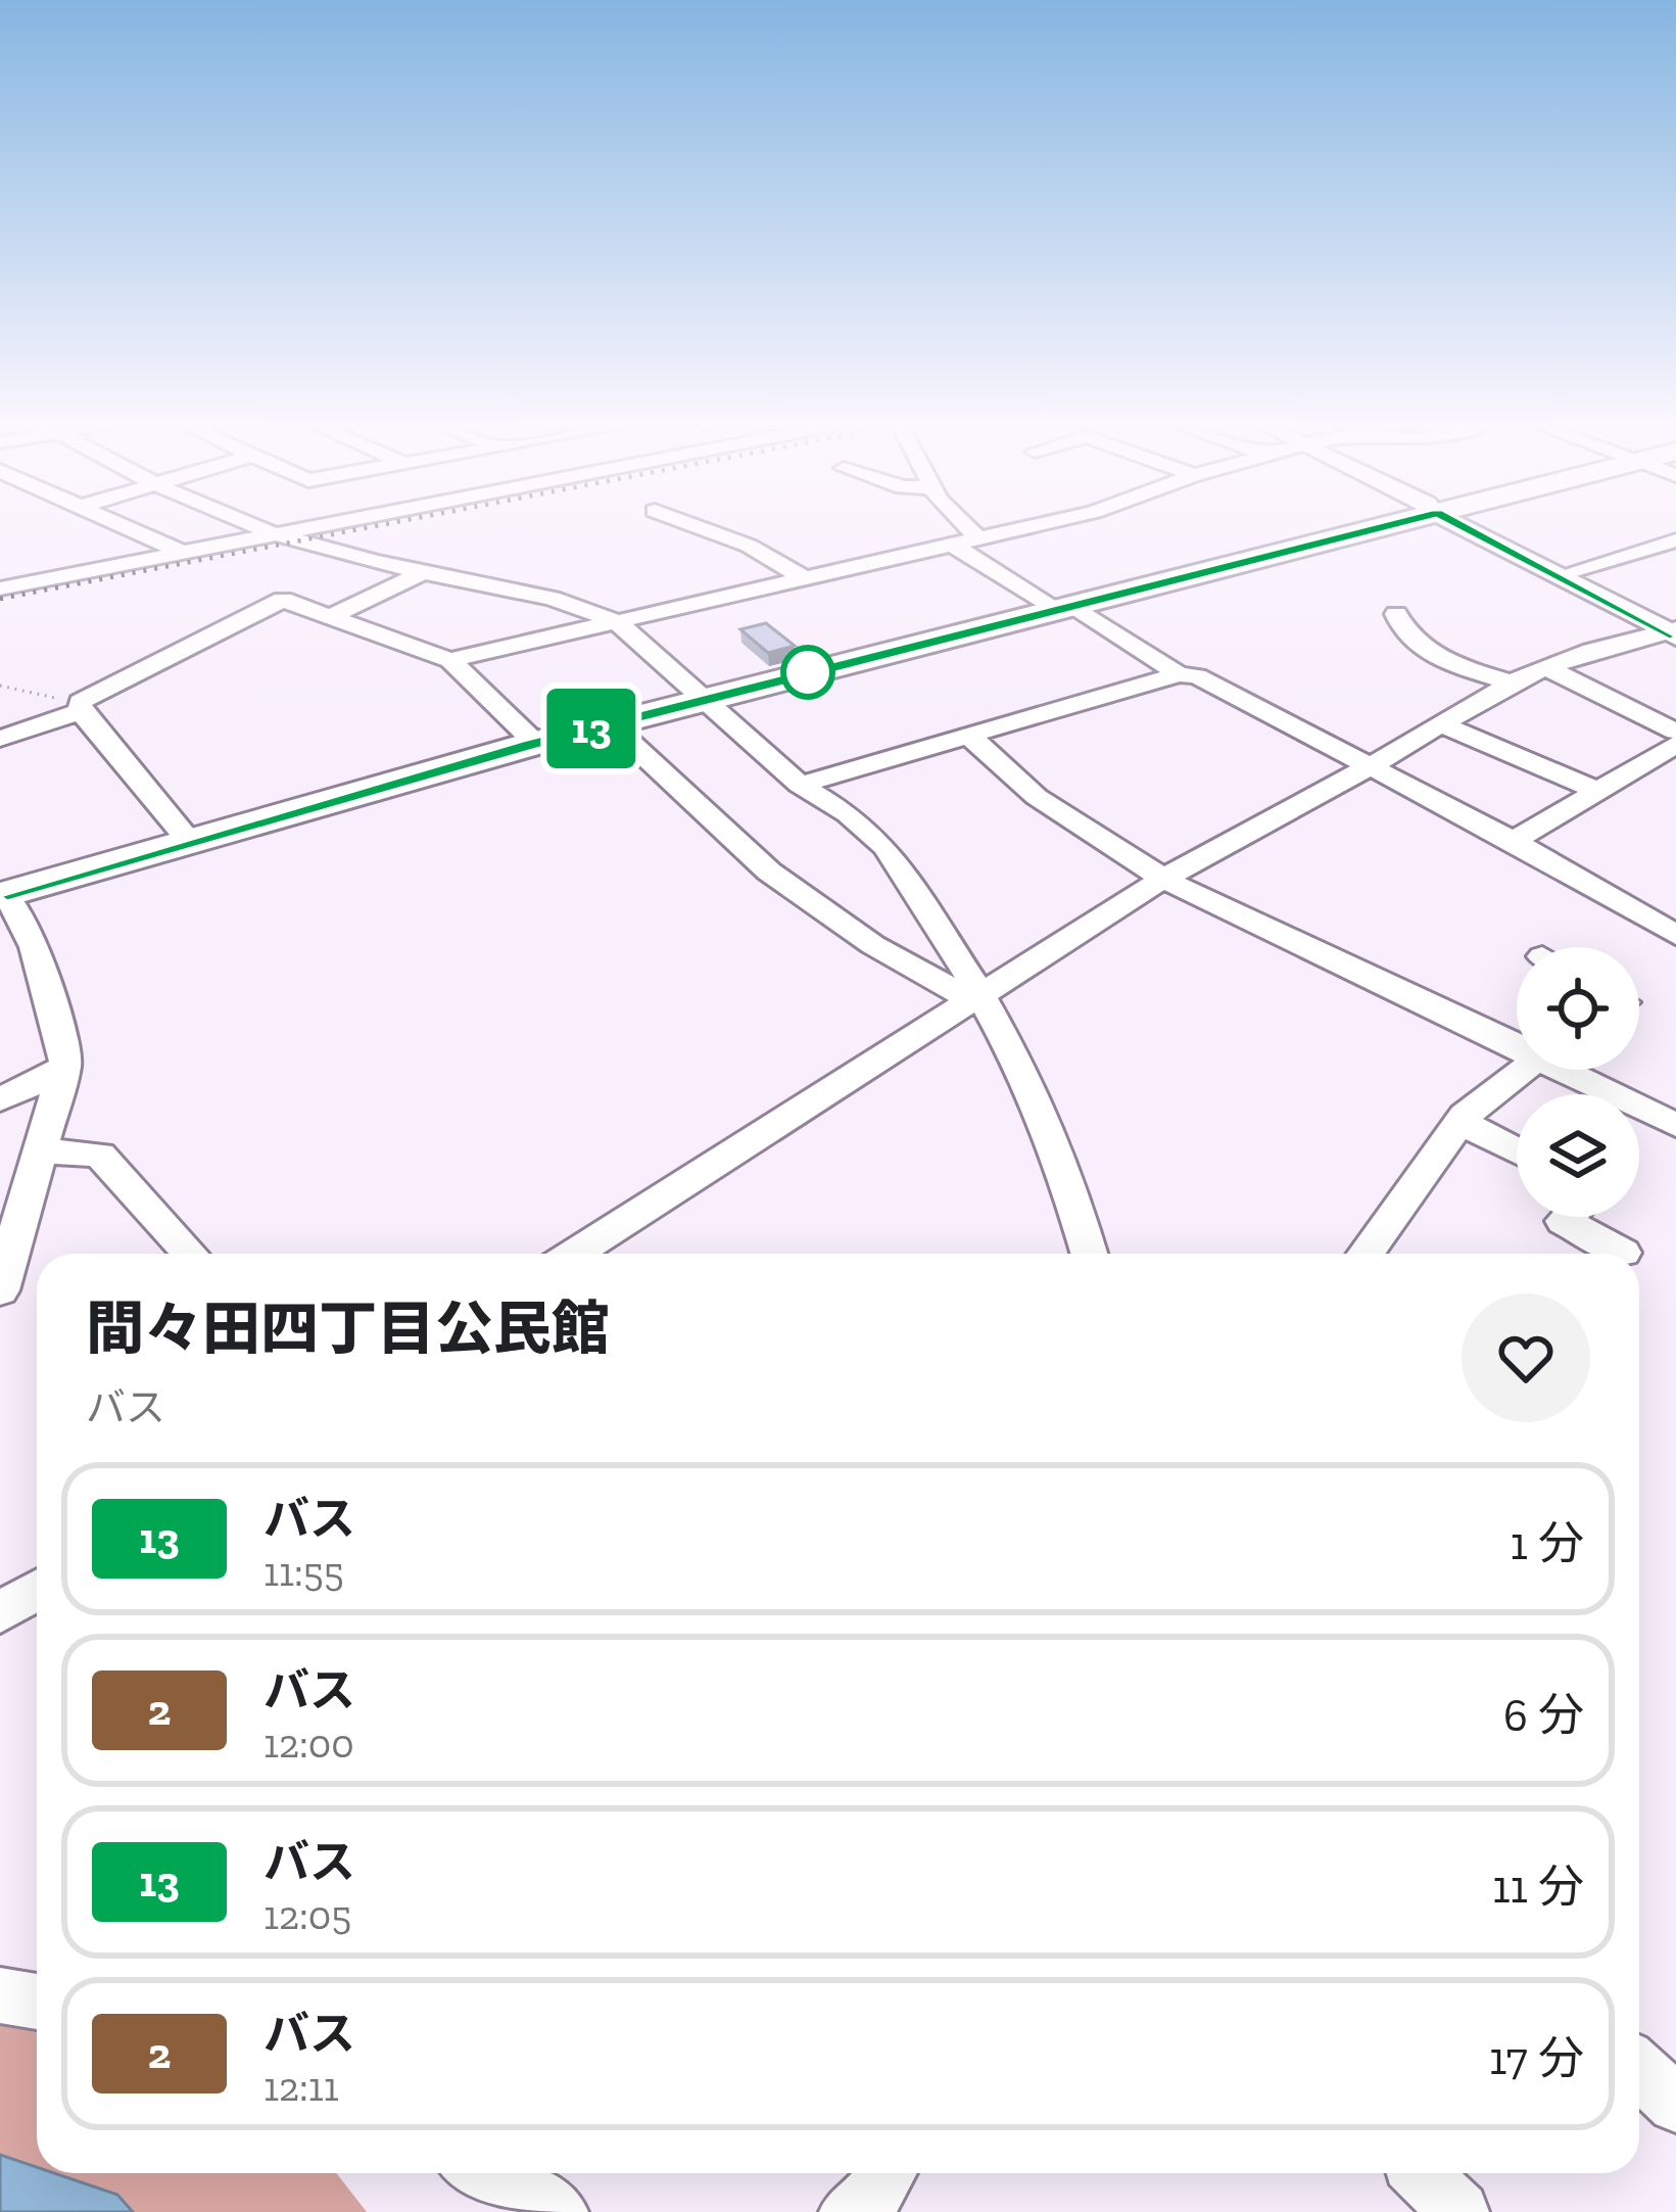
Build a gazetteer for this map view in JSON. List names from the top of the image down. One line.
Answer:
{"lines":["bus line 13"],"page":{"on_map":"13","heading":["間々田四丁目公民館","バス"],"list":[{"mark":"13","name":"バス","note":"11:55","value":"1 分"},{"mark":"2","name":"バス","note":"12:00","value":"6 分"},{"mark":"13","name":"バス","note":"12:05","value":"11 分"},{"mark":"2","name":"バス","note":"12:11","value":"17 分"}]}}
